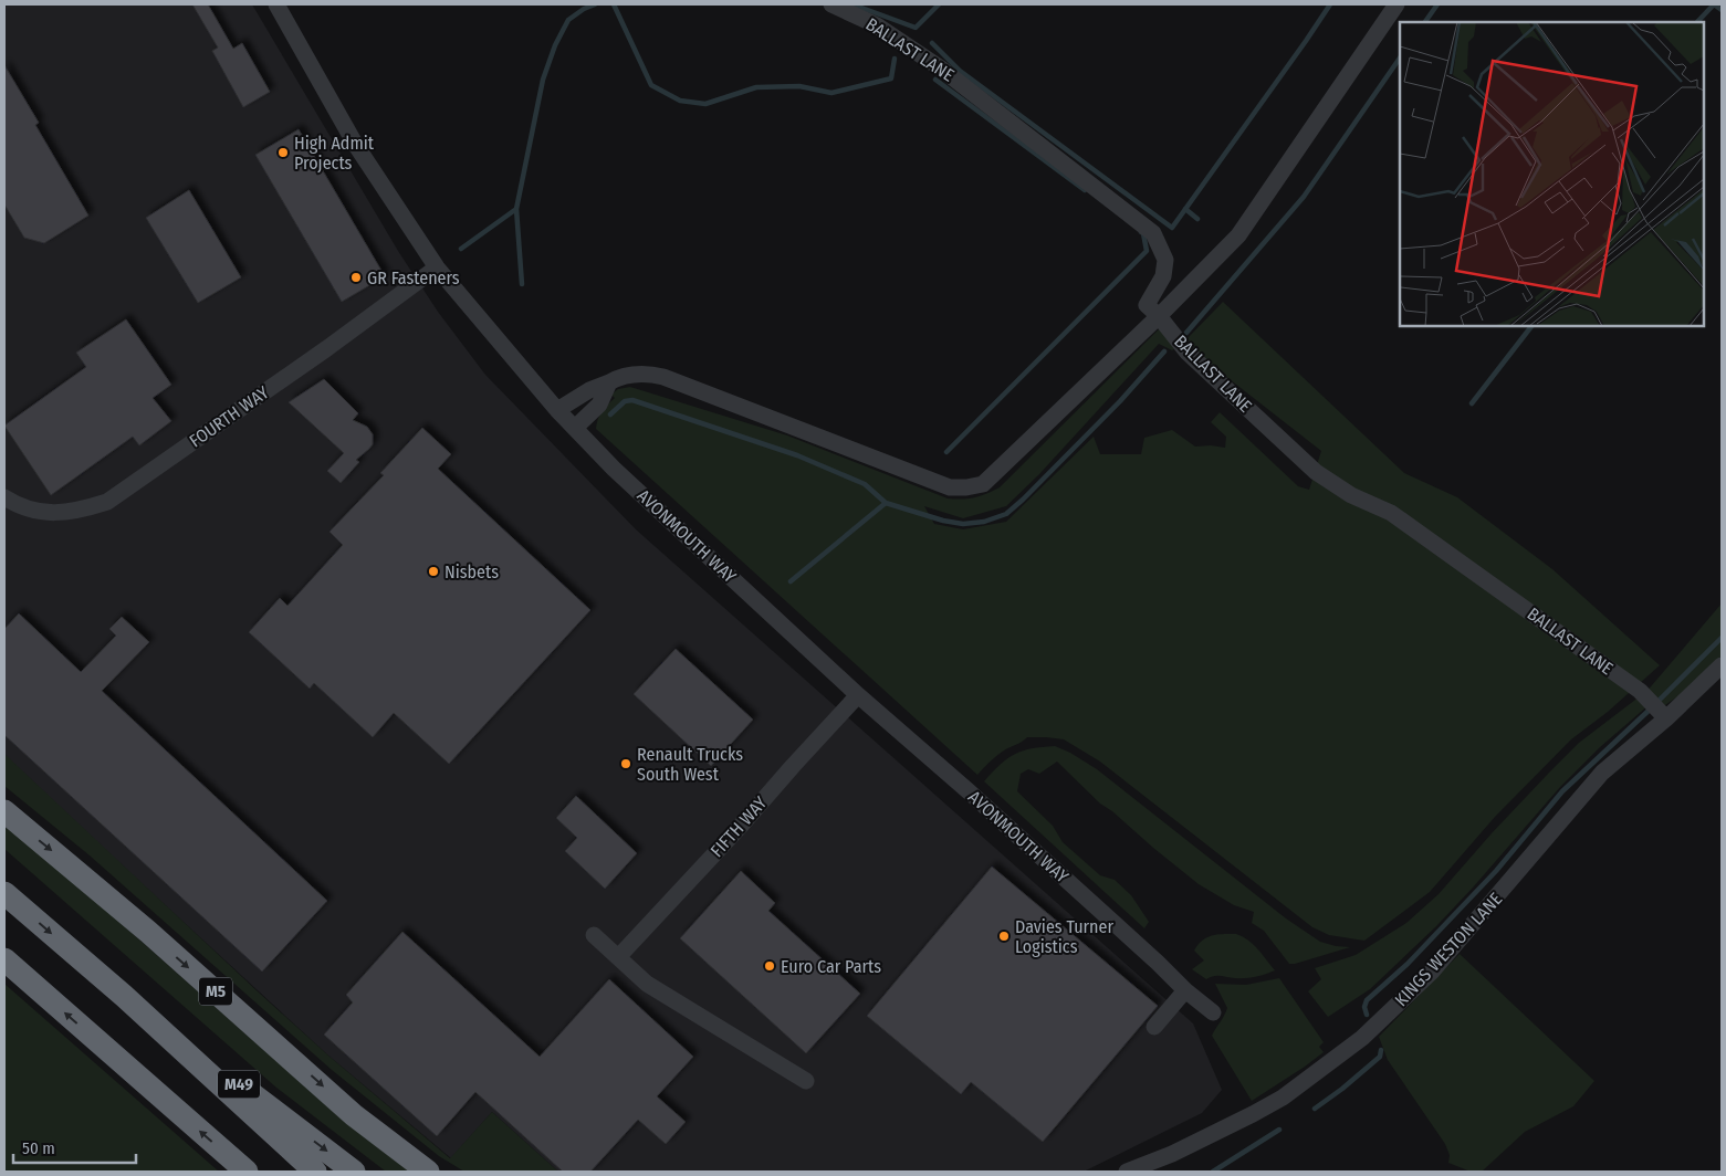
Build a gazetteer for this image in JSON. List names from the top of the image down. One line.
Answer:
{"streets":{"highway":["M5","M49"],"street":["BALLAST LANE","FOURTH WAY","AVONMOUTH WAY","FIFTH WAY","KINGS WESTON LANE"]},"crossings":[["BALLAST LANE","KINGS WESTON LANE"],["FOURTH WAY","AVONMOUTH WAY"],["AVONMOUTH WAY","FIFTH WAY"]],"places":["High Admit Projects","GR Fasteners","Nisbets","Renault Trucks South West","Davies Turner Logistics","Euro Car Parts"],"scale_bar":"50 m"}
